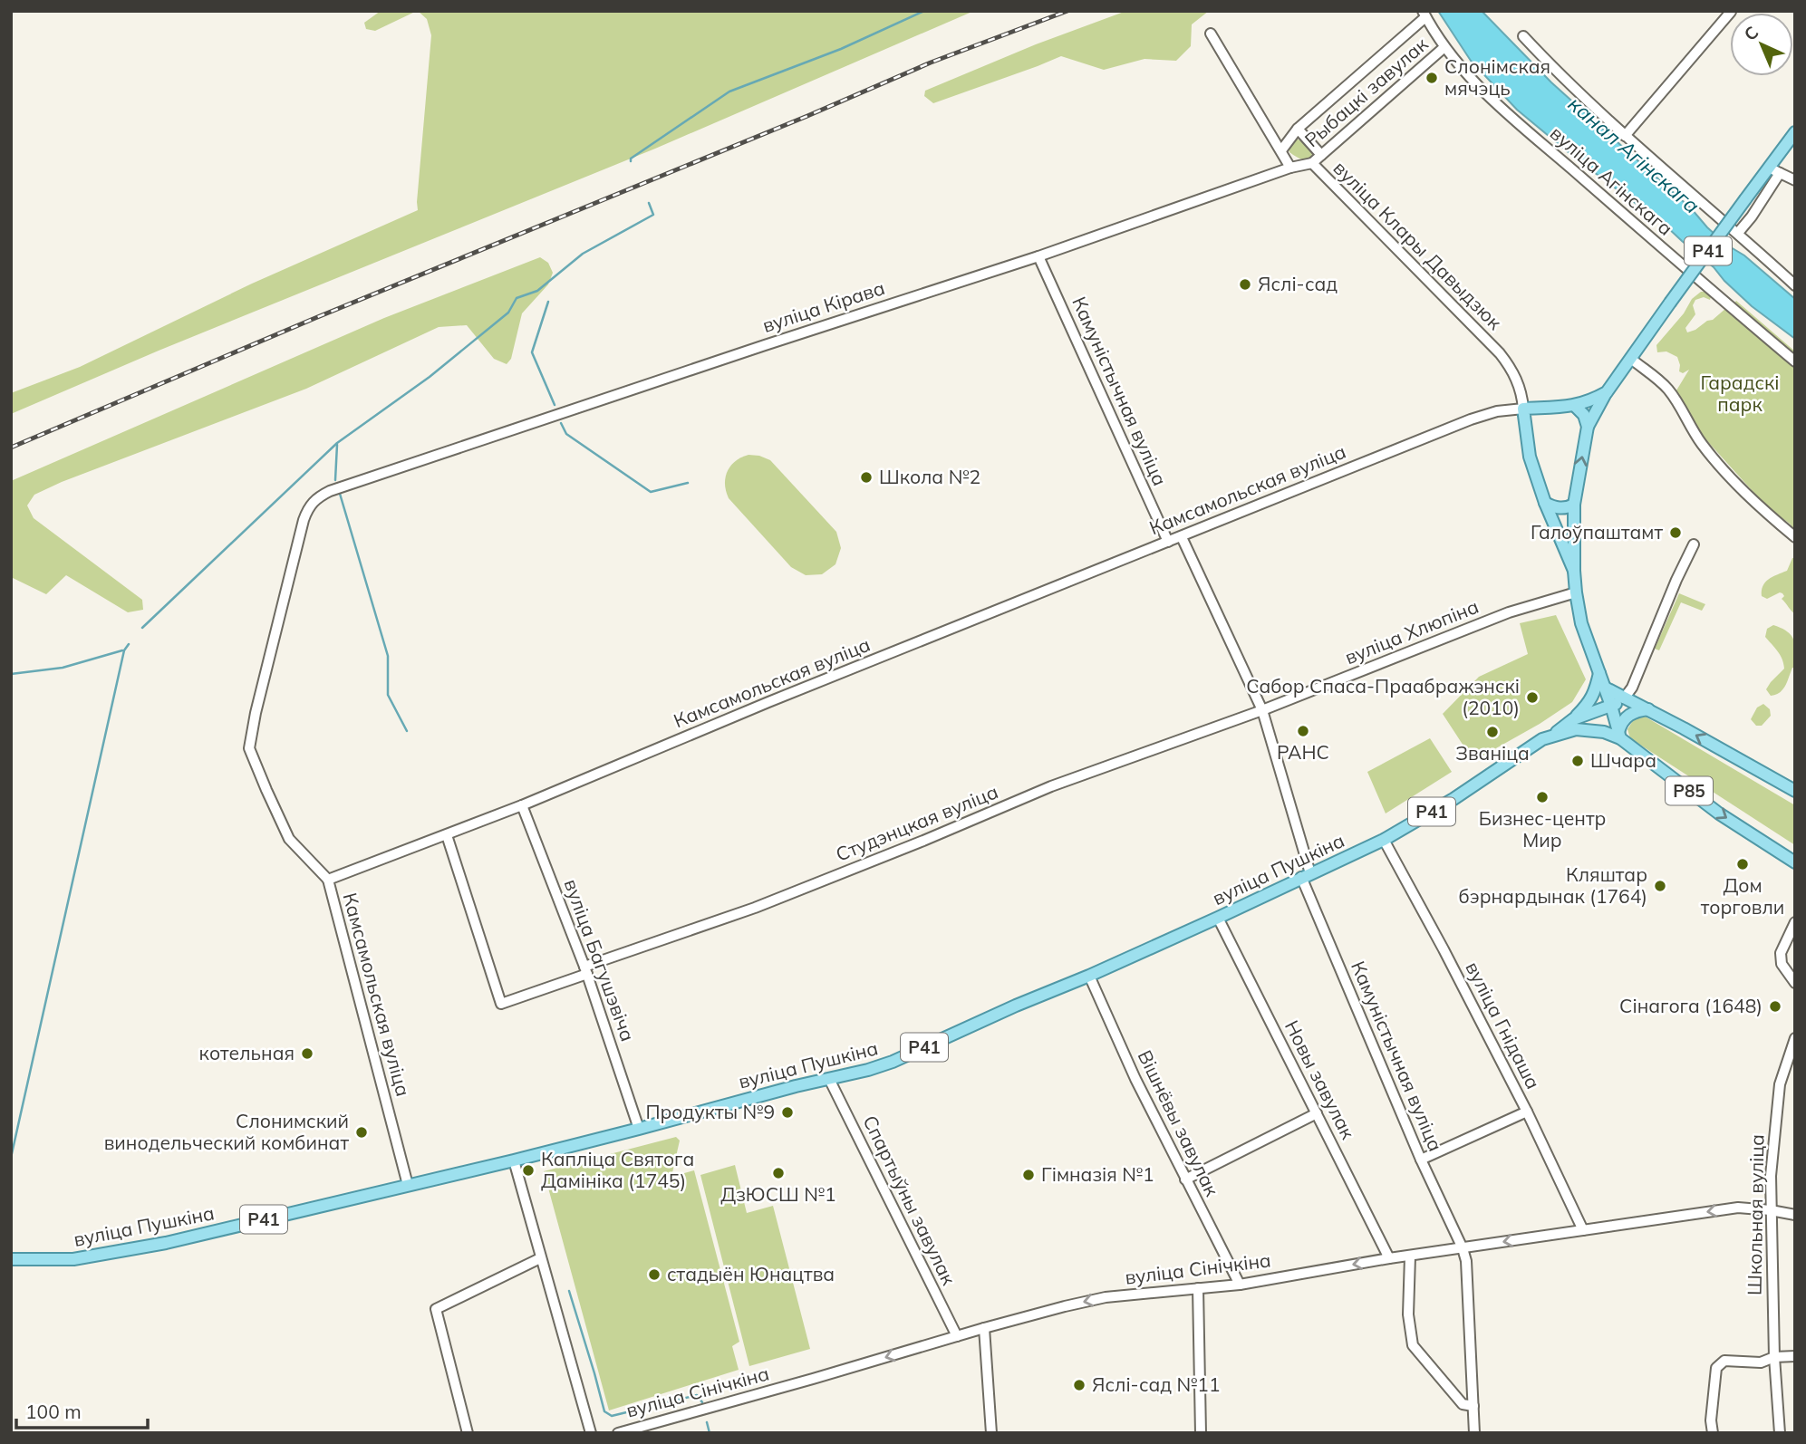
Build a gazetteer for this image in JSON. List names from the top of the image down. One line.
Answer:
{"streets":{"main road":["Р41","Р85","вуліца Пушкіна"],"street":["Рыбацкі завулак","вуліца Агінскага","вуліца Клары Давыдзюк","вуліца Кірава","Камуністычная вуліца","Камсамольская вуліца","вуліца Хлюпіна","Студэнцкая вуліца","вуліца Багушэвіча","вуліца Гнідаша","Новы завулак","Вішнёвы завулак","Спартыўны завулак","Школьная вуліца","вуліца Сінічкіна"]},"crossings":[["Рыбацкі завулак","вуліца Агінскага"],["Рыбацкі завулак","вуліца Клары Давыдзюк"],["вуліца Клары Давыдзюк","Р41"],["вуліца Клары Давыдзюк","вуліца Кірава"],["вуліца Клары Давыдзюк","Камсамольская вуліца"],["Р41","Камсамольская вуліца"],["Р41","вуліца Хлюпіна"],["Р41","Р85"],["Р41","вуліца Пушкіна"],["вуліца Кірава","Камуністычная вуліца"],["вуліца Кірава","Камсамольская вуліца"],["Камуністычная вуліца","Камсамольская вуліца"],["Камуністычная вуліца","вуліца Хлюпіна"],["Камуністычная вуліца","Студэнцкая вуліца"],["Камуністычная вуліца","вуліца Пушкіна"],["Камуністычная вуліца","вуліца Сінічкіна"],["Камсамольская вуліца","Студэнцкая вуліца"],["Камсамольская вуліца","вуліца Пушкіна"],["Камсамольская вуліца","вуліца Багушэвіча"],["вуліца Хлюпіна","Студэнцкая вуліца"],["Р85","вуліца Пушкіна"],["Студэнцкая вуліца","вуліца Багушэвіча"],["вуліца Пушкіна","вуліца Багушэвіча"],["вуліца Пушкіна","вуліца Гнідаша"],["вуліца Пушкіна","Новы завулак"],["вуліца Пушкіна","Вішнёвы завулак"],["вуліца Пушкіна","Спартыўны завулак"],["вуліца Гнідаша","вуліца Сінічкіна"],["Новы завулак","вуліца Сінічкіна"],["Вішнёвы завулак","вуліца Сінічкіна"],["Спартыўны завулак","вуліца Сінічкіна"],["Школьная вуліца","вуліца Сінічкіна"]],"one_way":["вуліца Сінічкіна"],"water":["канал Агінскага"],"parks":["Гарадскі парк"],"places":["Слонімская мячэць","Яслі-сад","Школа №2","Галоўпаштамт","Сабор Спаса-Праабражэнскі (2010)","РАНС","Званіца","Шчара","Бизнес-центр Мир","Дом торговли","Кляштар бэрнардынак (1764)","Сінагога (1648)","котельная","Продукты №9","Слонимский винодельческий комбинат","Капліца Святога Дамініка (1745)","ДзЮСШ №1","Гімназія №1","стадыён Юнацтва","Яслі-сад №11"],"scale_bar":"100 m","north":"top left"}
